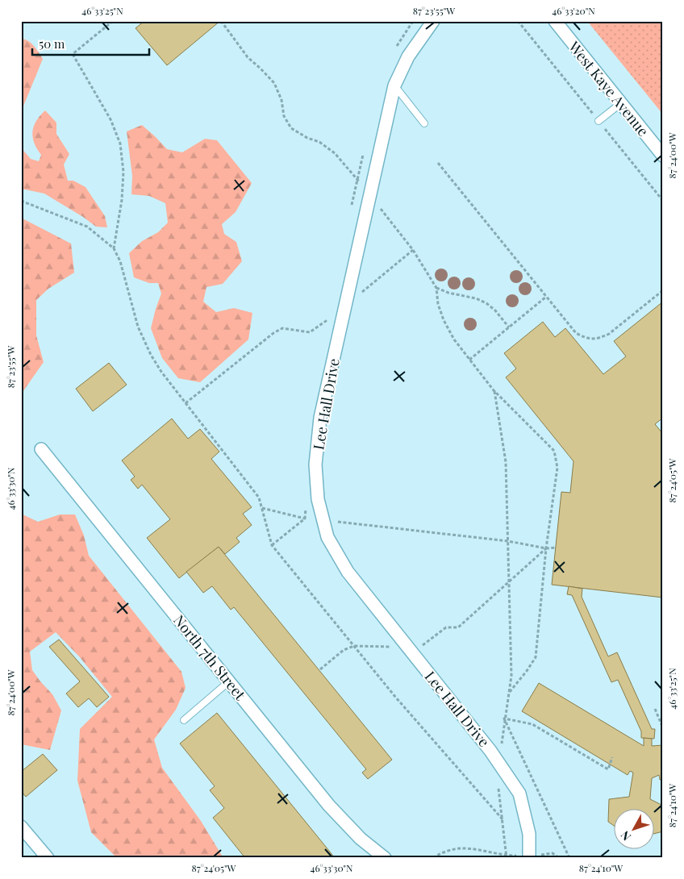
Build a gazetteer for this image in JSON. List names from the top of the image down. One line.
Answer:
{"streets":{"street":["West Kaye Avenue","Lee Hall Drive","North 7th Street"]},"scale_bar":"50 m","north":"bottom left","coordinates":["46°33'25\"N","87°23'55\"W","46°33'20\"N","87°24'00\"W","87°24'05\"W","46°33'30\"N","87°24'10\"W"]}
